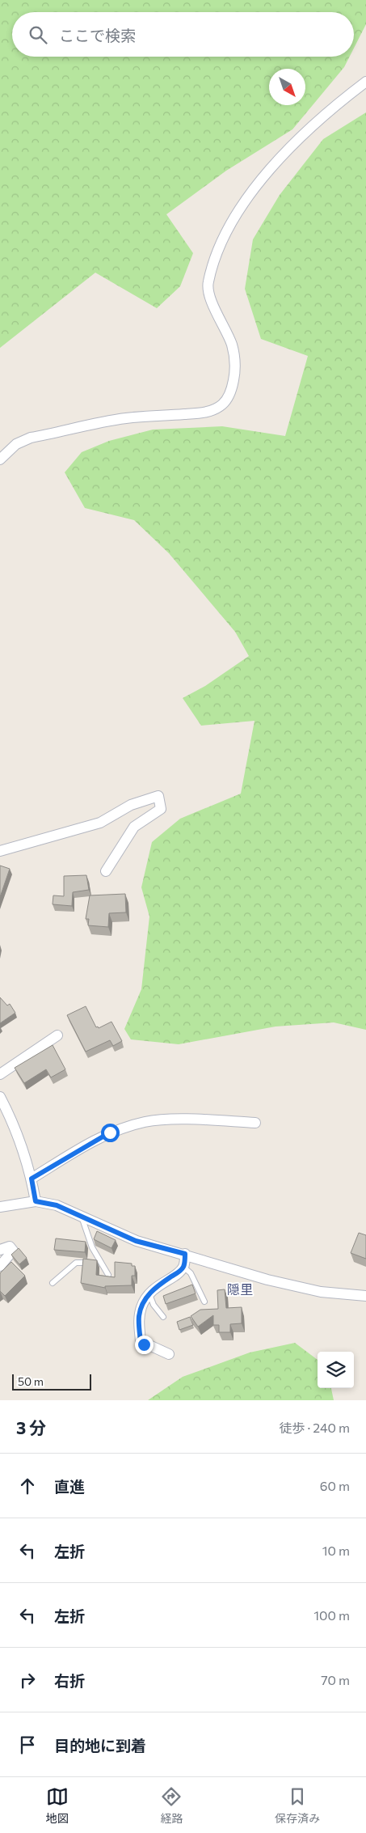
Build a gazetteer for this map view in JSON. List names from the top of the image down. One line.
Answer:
{"districts":["隠里"],"scale_bar":"50 m","north":"bottom right","page":{"search":"ここで検索","scale":"50 m","heading":["3 分","徒歩 · 240 m"],"list":[["直進","60 m"],["左折","10 m"],["左折","100 m"],["右折","70 m"],"目的地に到着"],"nav":["地図","経路","保存済み"]}}
